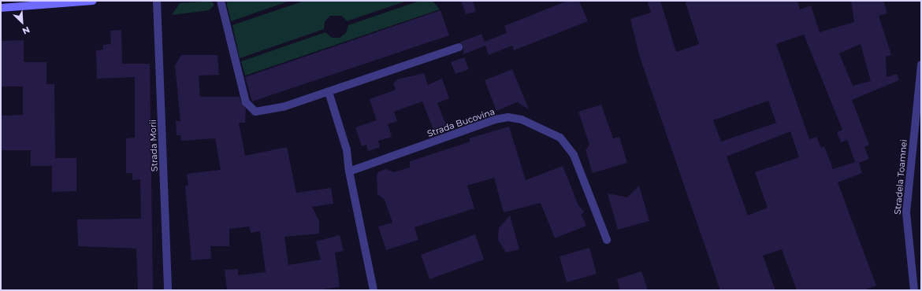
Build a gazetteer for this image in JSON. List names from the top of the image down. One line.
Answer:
{"streets":{"street":["Strada Bucovina","Strada Morii","Stradela Toamnei"]},"north":"bottom right"}
